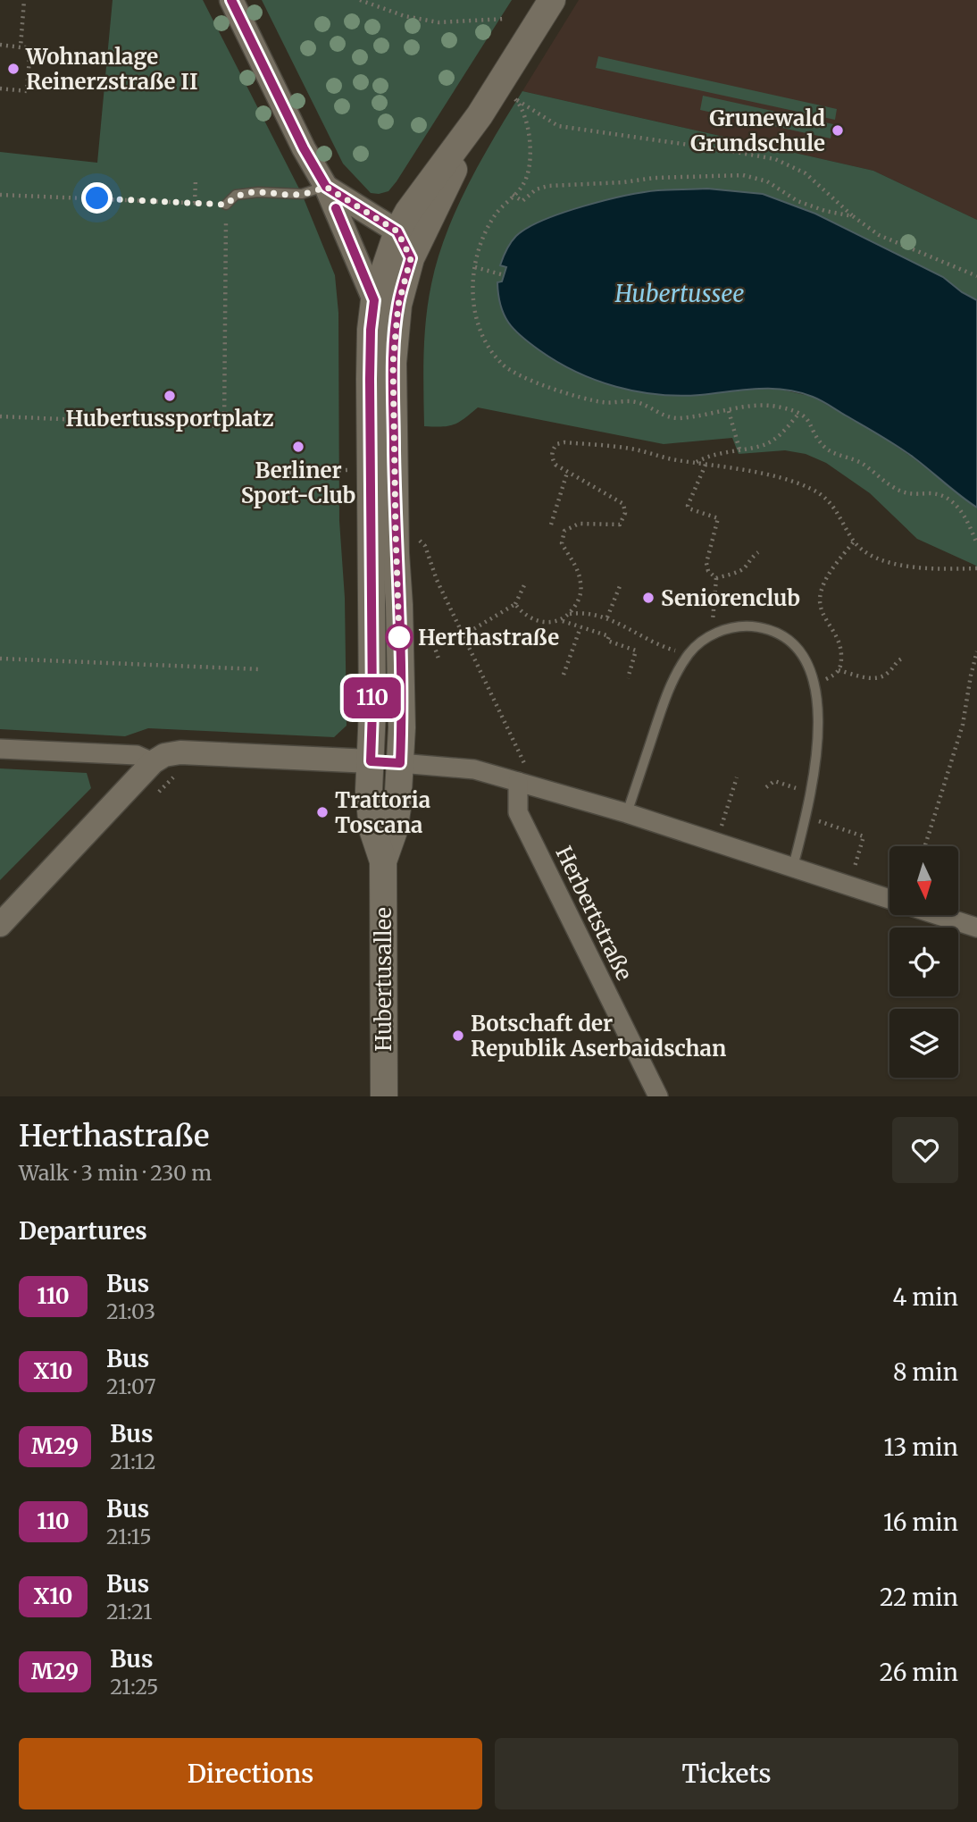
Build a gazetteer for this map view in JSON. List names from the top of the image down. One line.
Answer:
{"streets":{"main road":["Hubertusallee"],"street":["Herbertstraße"]},"water":["Hubertussee"],"places":["Wohnanlage Reinerzstraße II","Grunewald Grundschule","Hubertussportplatz","Berliner Sport-Club","Seniorenclub","Herthastraße","Trattoria Toscana","Botschaft der Republik Aserbaidschan"],"lines":["bus line 110"],"north":"bottom","page":{"on_map":"110","heading":[["Herthastraße","Walk · 3 min · 230 m"],"Departures"],"list":[{"mark":"110","name":"Bus","note":"21:03","value":"4 min"},{"mark":"X10","name":"Bus","note":"21:07","value":"8 min"},{"mark":"M29","name":"Bus","note":"21:12","value":"13 min"},{"mark":"110","name":"Bus","note":"21:15","value":"16 min"},{"mark":"X10","name":"Bus","note":"21:21","value":"22 min"},{"mark":"M29","name":"Bus","note":"21:25","value":"26 min"}],"buttons":["Directions","Tickets"]}}
